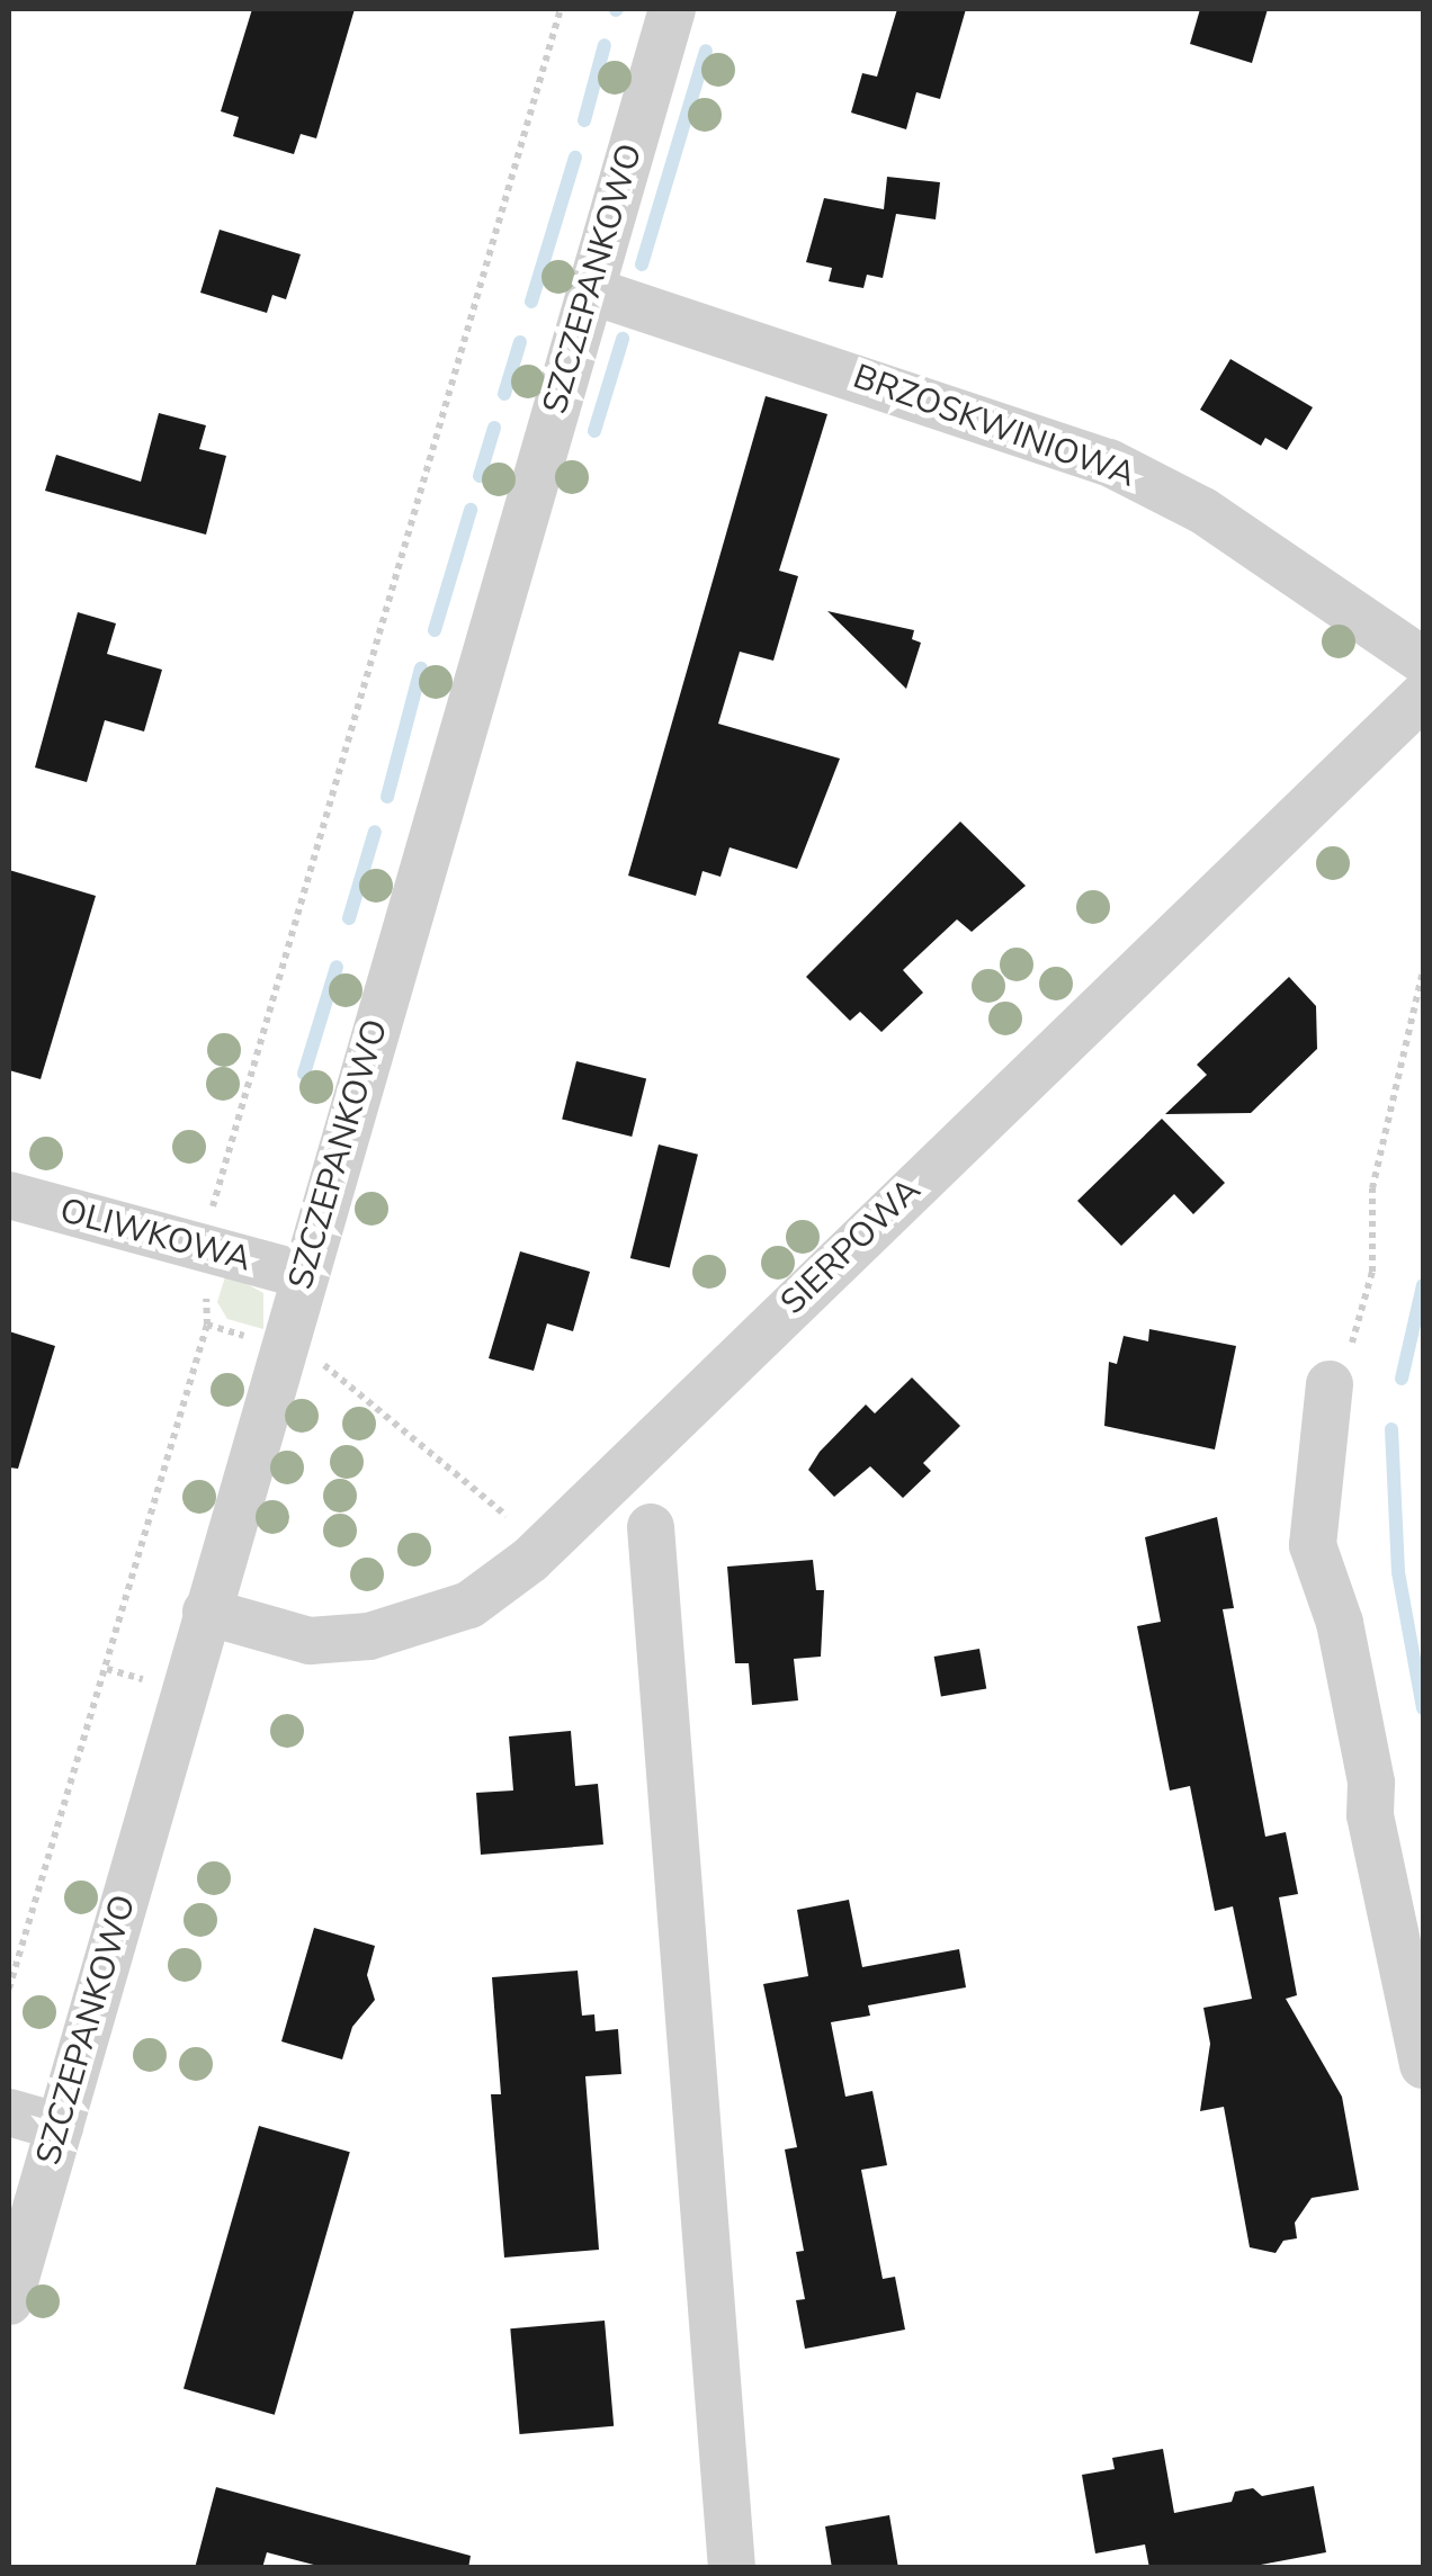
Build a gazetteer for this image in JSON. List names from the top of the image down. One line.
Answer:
{"streets":{"street":["SZCZEPANKOWO","BRZOSKWINIOWA","OLIWKOWA","SIERPOWA"]},"crossings":[["SZCZEPANKOWO","BRZOSKWINIOWA"],["SZCZEPANKOWO","OLIWKOWA"],["SZCZEPANKOWO","SIERPOWA"]]}
